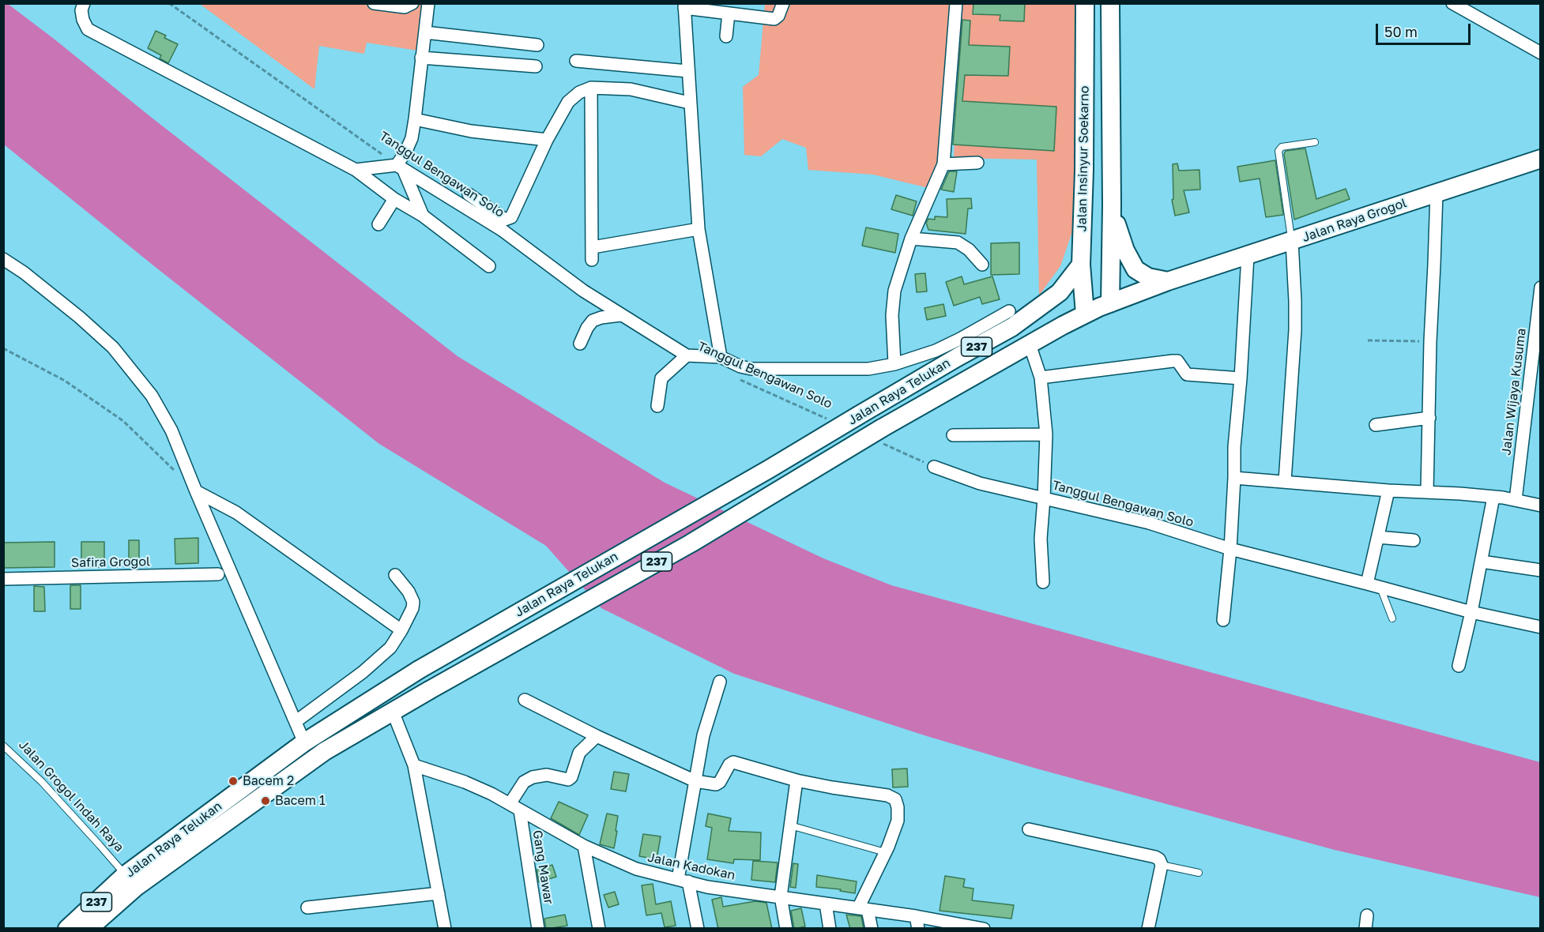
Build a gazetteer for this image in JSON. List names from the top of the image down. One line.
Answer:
{"streets":{"main road":["Jalan Insinyur Soekarno","Jalan Raya Grogol","237","Jalan Raya Telukan"],"street":["Tanggul Bengawan Solo","Jalan Wijaya Kusuma","Safira Grogol","Jalan Kadokan","Gang Mawar"],"lane":["Jalan Grogol Indah Raya"]},"crossings":[["Jalan Insinyur Soekarno","Jalan Raya Grogol"],["Jalan Insinyur Soekarno","Jalan Raya Telukan"],["Jalan Raya Grogol","Jalan Raya Telukan"],["Jalan Raya Telukan","Jalan Grogol Indah Raya"],["Jalan Kadokan","Gang Mawar"]],"places":["Bacem 2","Bacem 1"],"scale_bar":"50 m"}
